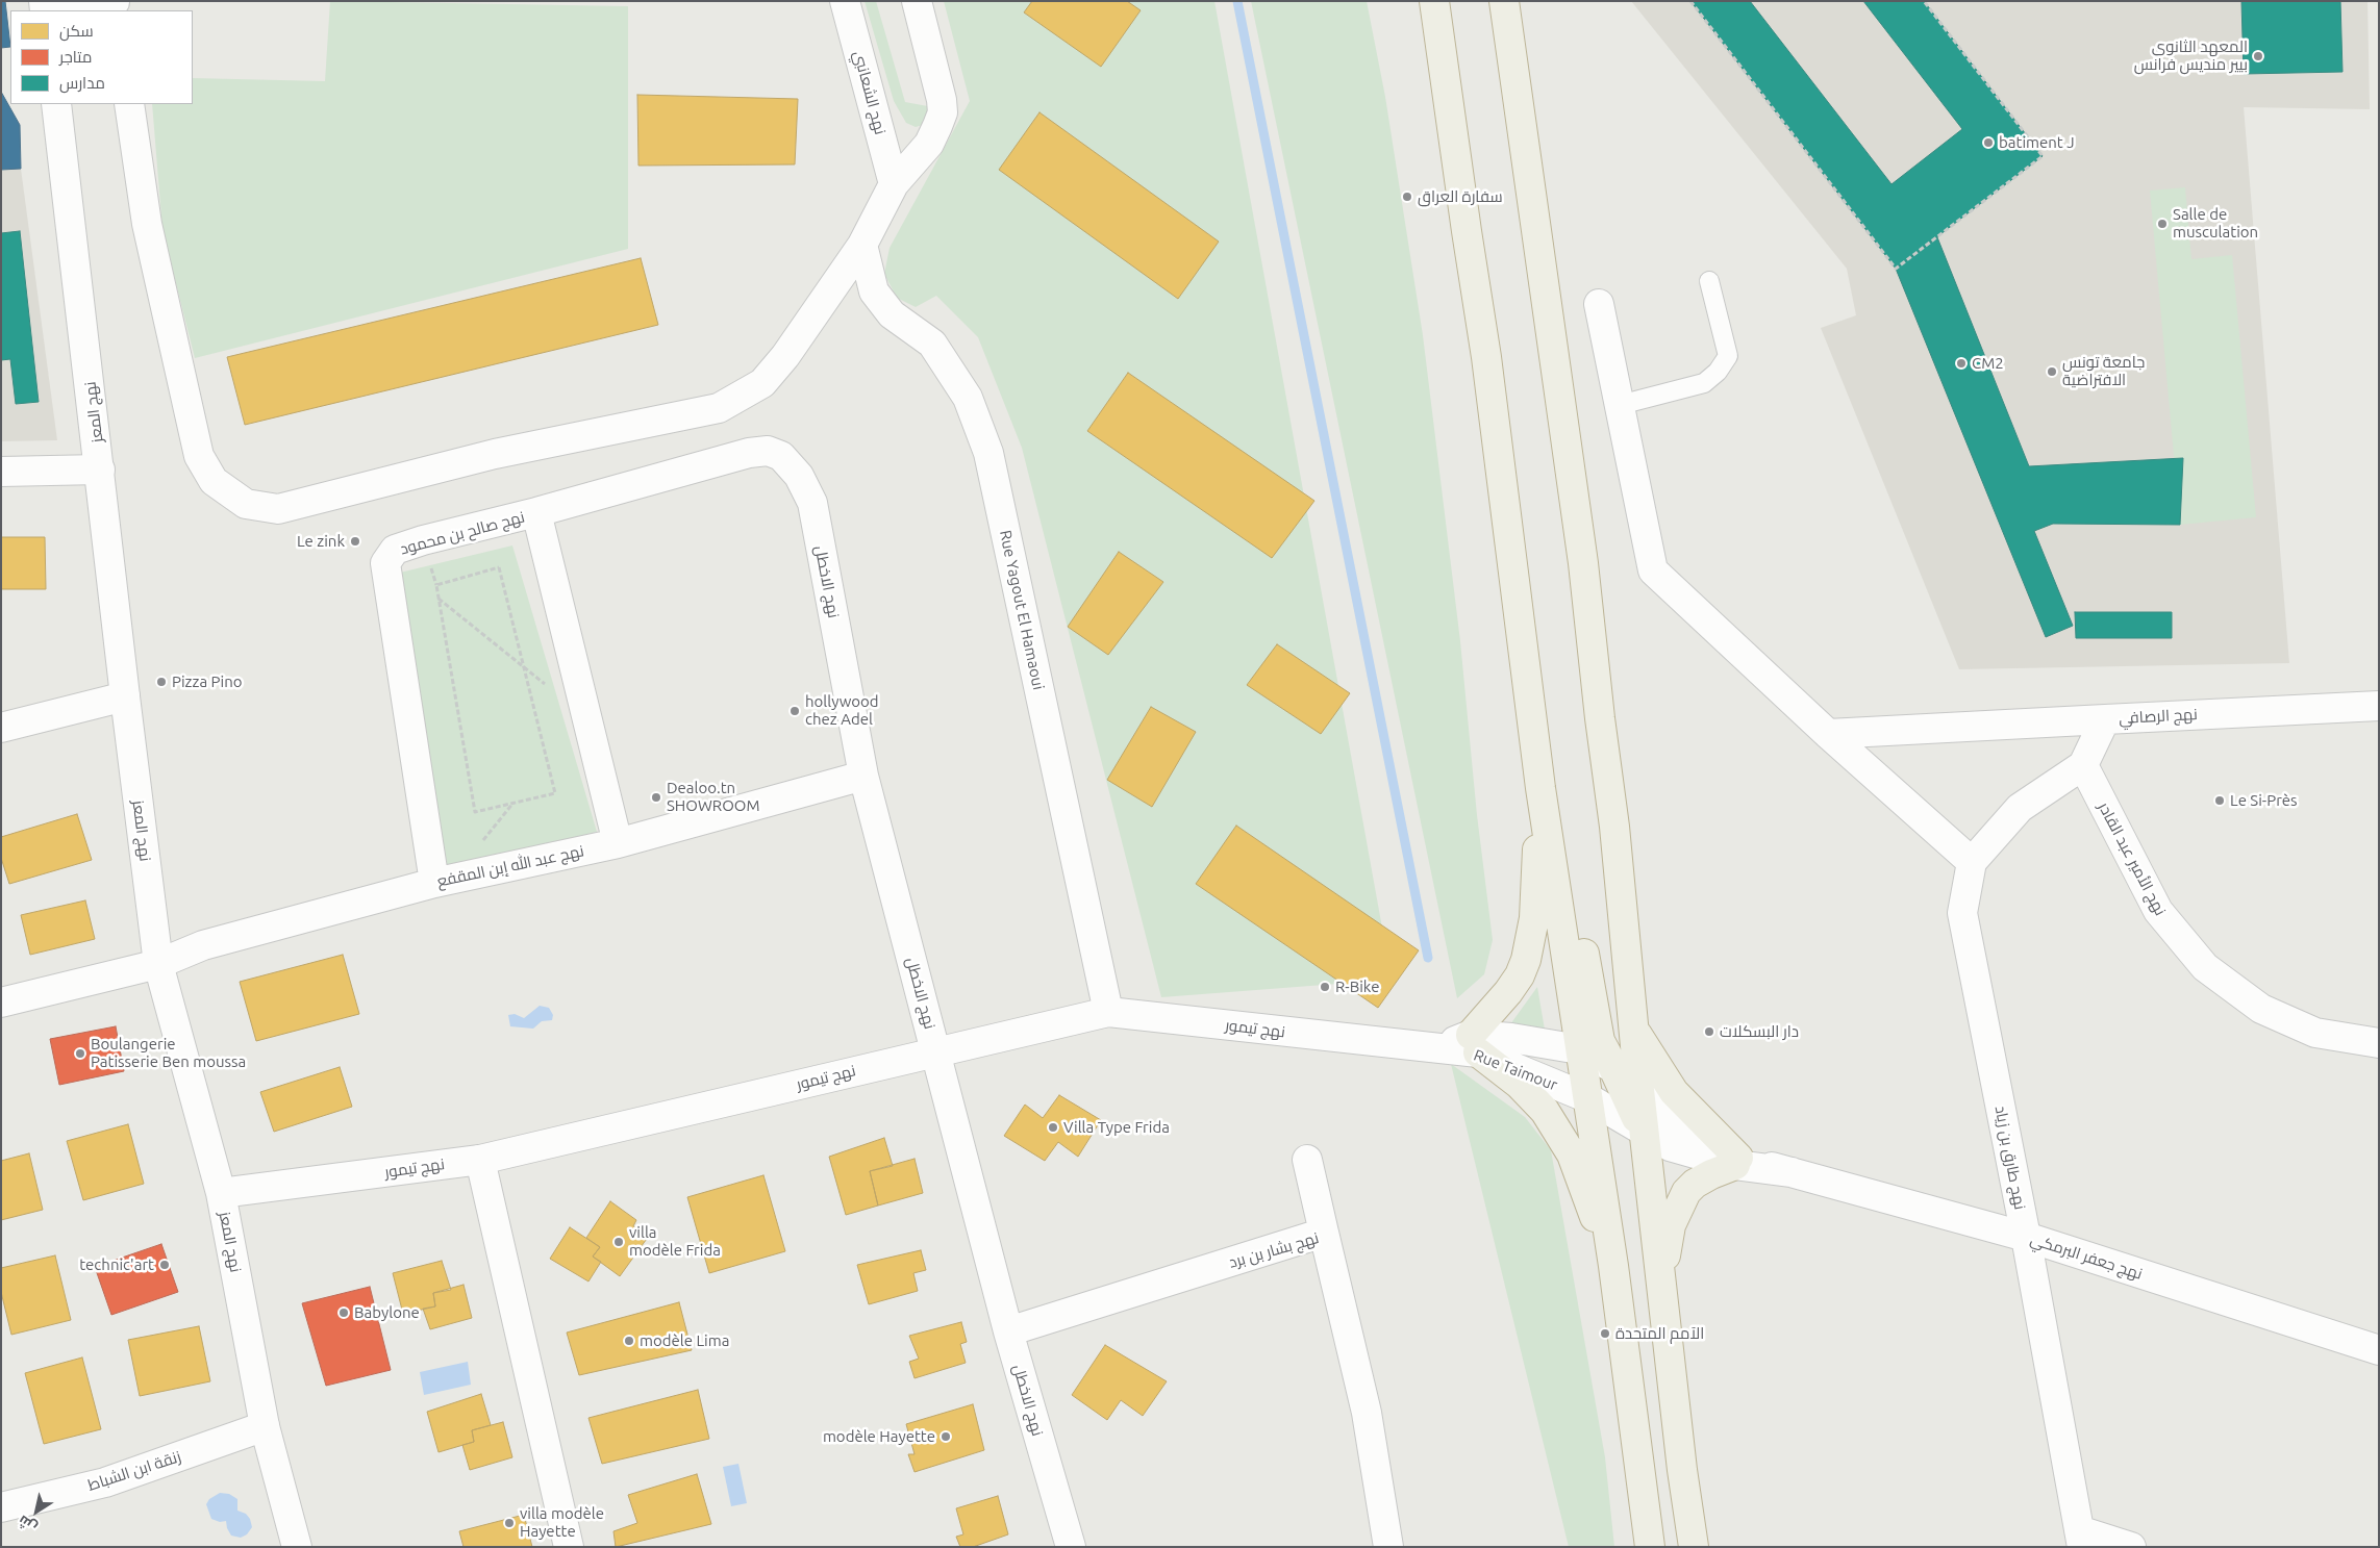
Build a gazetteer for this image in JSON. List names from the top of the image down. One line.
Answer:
{"streets":{"street":["نهج الشعانبي","نهج المعز","نهج صالح بن محمود","نهج الاخطل","Rue Yagout El Hamaoui","نهج الرصافي","نهج الأمير عبد القادر","نهج عبد الله إبن المقفع","نهج تيمور","Rue Taimour","نهج طارق بن زياد","نهج بشار بن برد","نهج جعفر البرمكي","زنقة ابن الشباط"]},"crossings":[["نهج المعز","نهج عبد الله إبن المقفع"],["نهج المعز","نهج تيمور"],["نهج المعز","زنقة ابن الشباط"],["نهج صالح بن محمود","نهج الاخطل"],["نهج صالح بن محمود","نهج عبد الله إبن المقفع"],["نهج الاخطل","نهج عبد الله إبن المقفع"],["نهج الاخطل","نهج تيمور"],["نهج الاخطل","نهج بشار بن برد"],["Rue Yagout El Hamaoui","نهج تيمور"],["نهج الرصافي","نهج الأمير عبد القادر"],["نهج تيمور","Rue Taimour"],["Rue Taimour","نهج جعفر البرمكي"],["نهج طارق بن زياد","نهج جعفر البرمكي"]],"places":["المعهد الثانوي بيير منديس فرانس","batiment J","سفارة العراق","Salle de musculation","CM2","جامعة تونس الافتراضية","Le zink","Pizza Pino","hollywood chez Adel","Dealoo.tn SHOWROOM","Le Si-Près","R-Bike","دار البسكلات","Boulangerie Patisserie Ben moussa","Villa Type Frida","villa modèle Frida","technic'art","Babylone","الآمم المتحدة","modèle Lima","modèle Hayette","villa modèle Hayette"],"legend":["سكن","متاجر","مدارس"],"north":"bottom left"}
